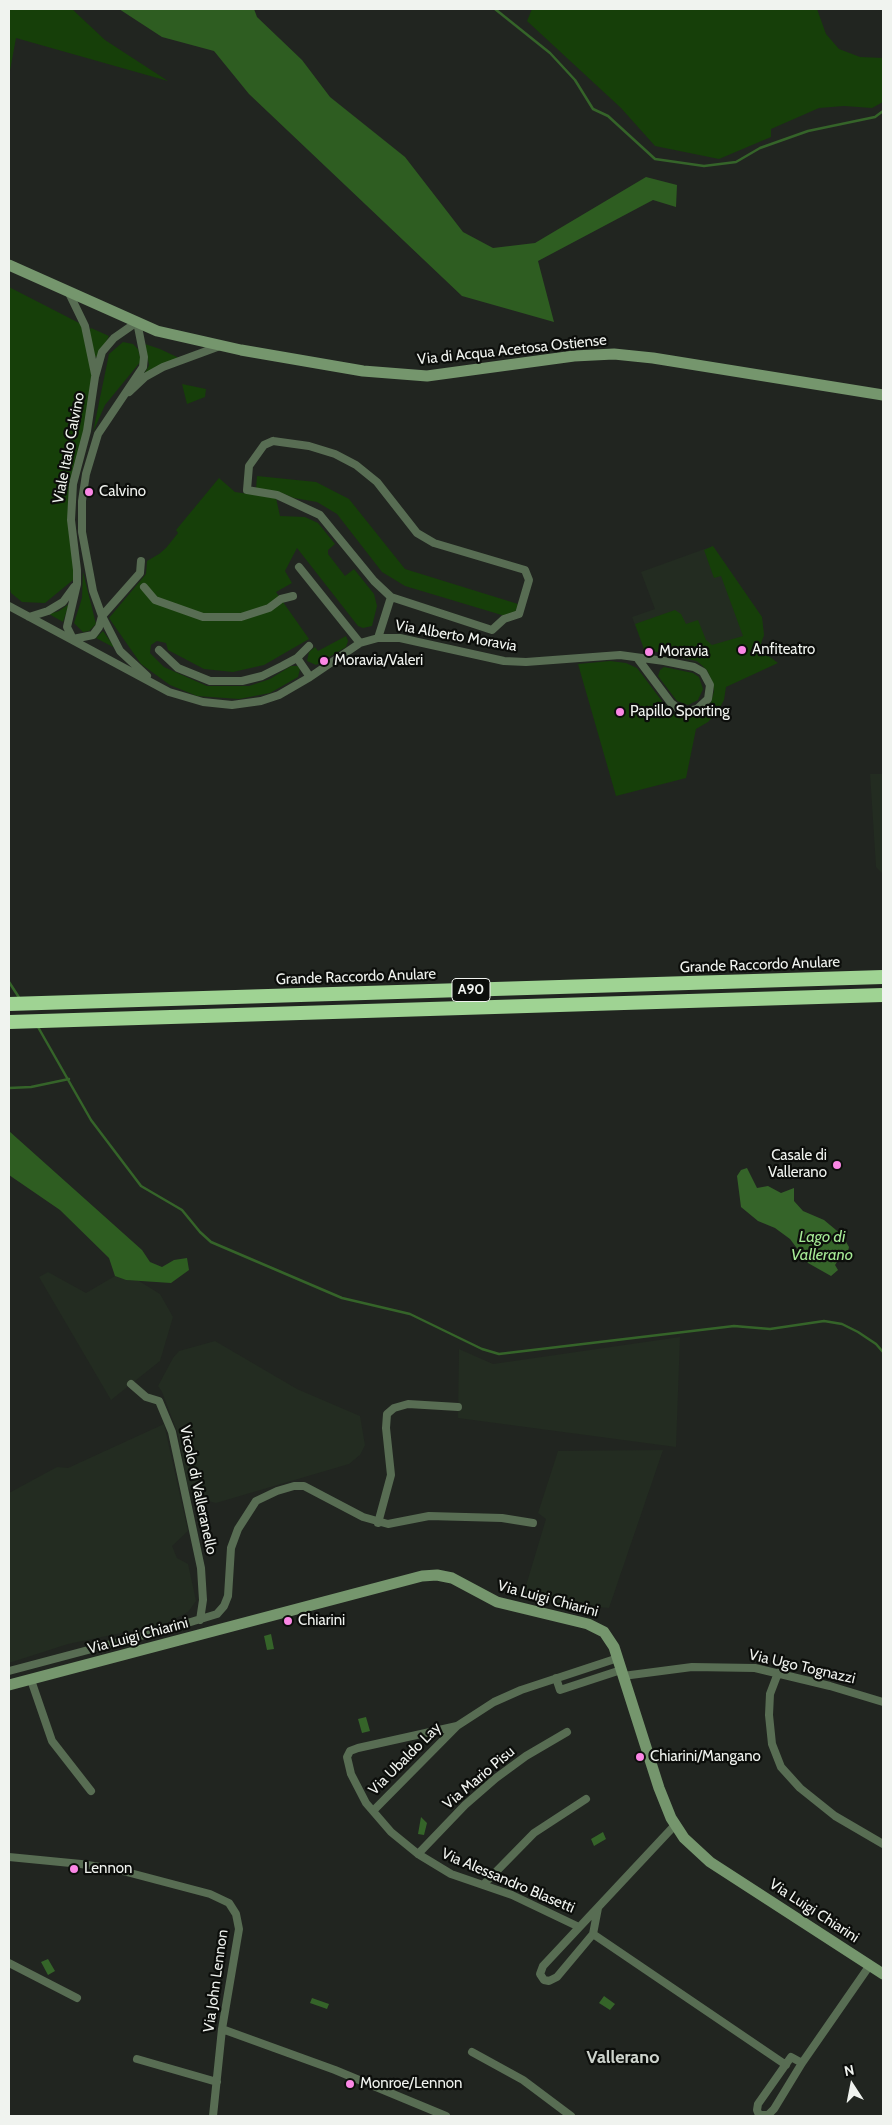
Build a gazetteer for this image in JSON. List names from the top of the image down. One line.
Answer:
{"streets":{"highway":["Grande Raccordo Anulare","A90"],"street":["Via di Acqua Acetosa Ostiense","Viale Italo Calvino","Via Alberto Moravia","Vicolo di Valleranello","Via Luigi Chiarini","Via Ugo Tognazzi","Via Ubaldo Lay","Via Mario Pisu","Via Alessandro Blasetti","Via John Lennon"]},"crossings":[["Via di Acqua Acetosa Ostiense","Viale Italo Calvino"],["Viale Italo Calvino","Via Alberto Moravia"],["Via Luigi Chiarini","Via Ugo Tognazzi"],["Via Luigi Chiarini","Via Alessandro Blasetti"],["Via Ubaldo Lay","Via Alessandro Blasetti"],["Via Mario Pisu","Via Alessandro Blasetti"]],"districts":["Vallerano"],"water":["Lago di Vallerano"],"places":["Calvino","Anfiteatro","Moravia","Moravia/Valeri","Papillo Sporting","Casale di Vallerano","Chiarini","Chiarini/Mangano","Lennon","Monroe/Lennon"],"north":"top"}
